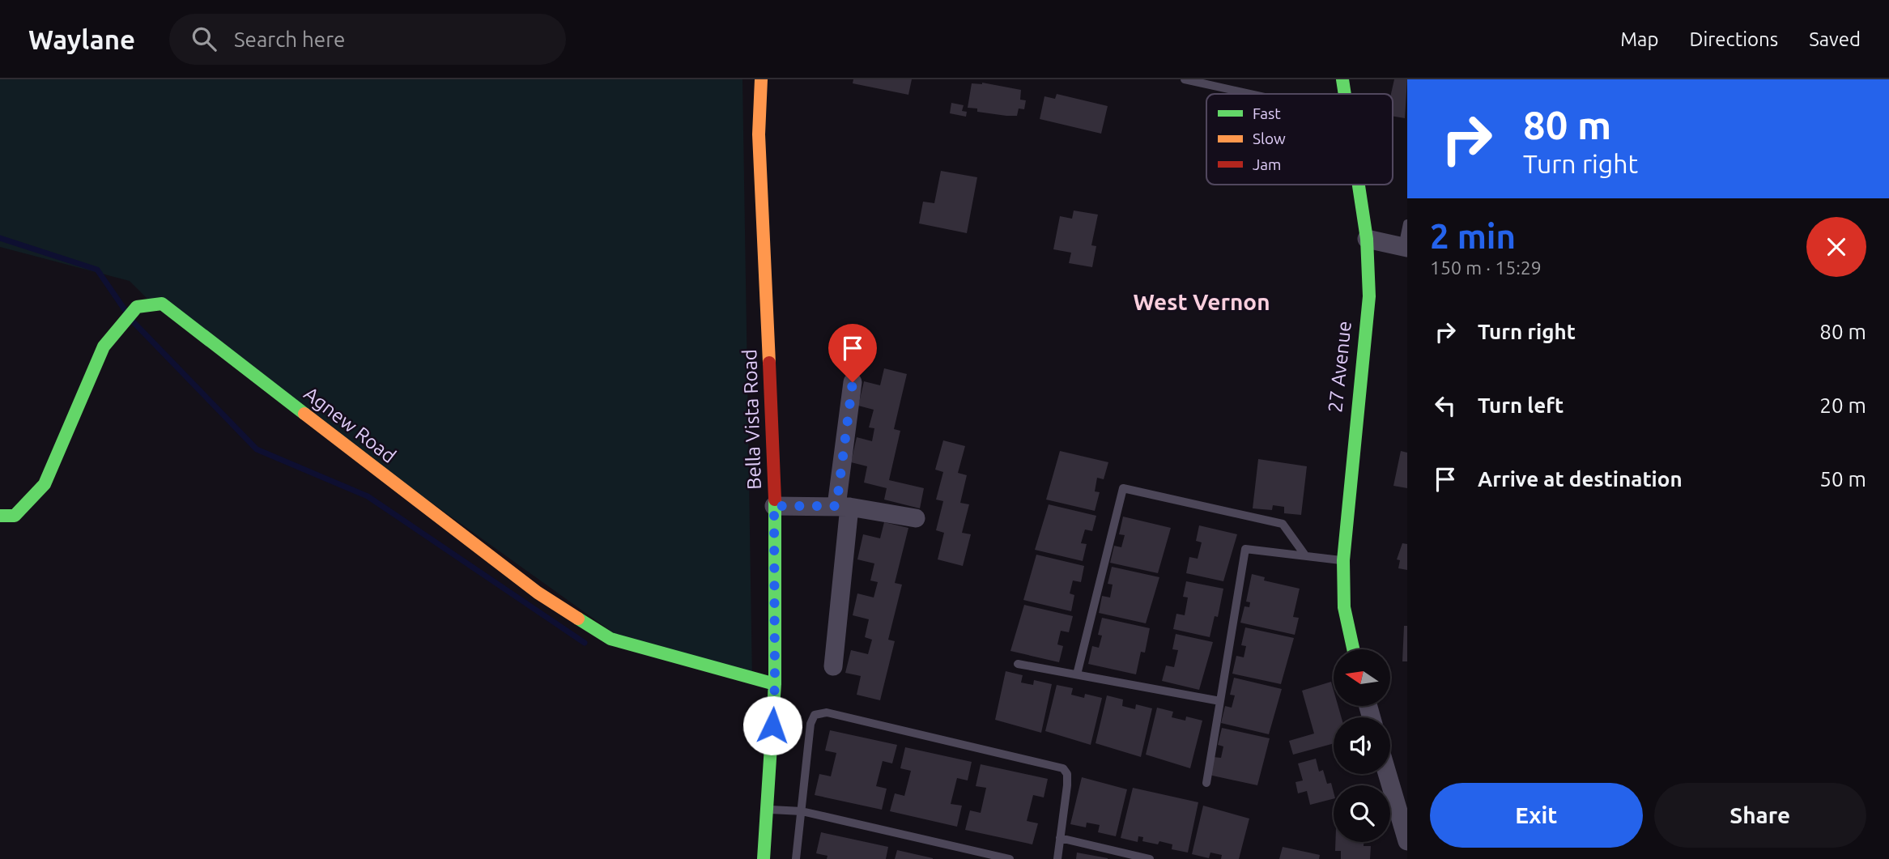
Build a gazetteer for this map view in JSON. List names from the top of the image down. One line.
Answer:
{"streets":{"street":["27 Avenue","Bella Vista Road","Agnew Road"]},"crossings":[["Bella Vista Road","Agnew Road"]],"districts":["West Vernon"],"legend":["Fast","Slow","Jam"],"north":"left","page":{"header":"Waylane","search":"Search here","nav":["Map","Directions","Saved"],"turn":["80 m","Turn right"],"heading":["2 min","150 m · 15:29"],"list":[{"name":"Turn right","value":"80 m"},{"name":"Turn left","value":"20 m"},{"name":"Arrive at destination","value":"50 m"}],"buttons":["Exit","Share"]}}
